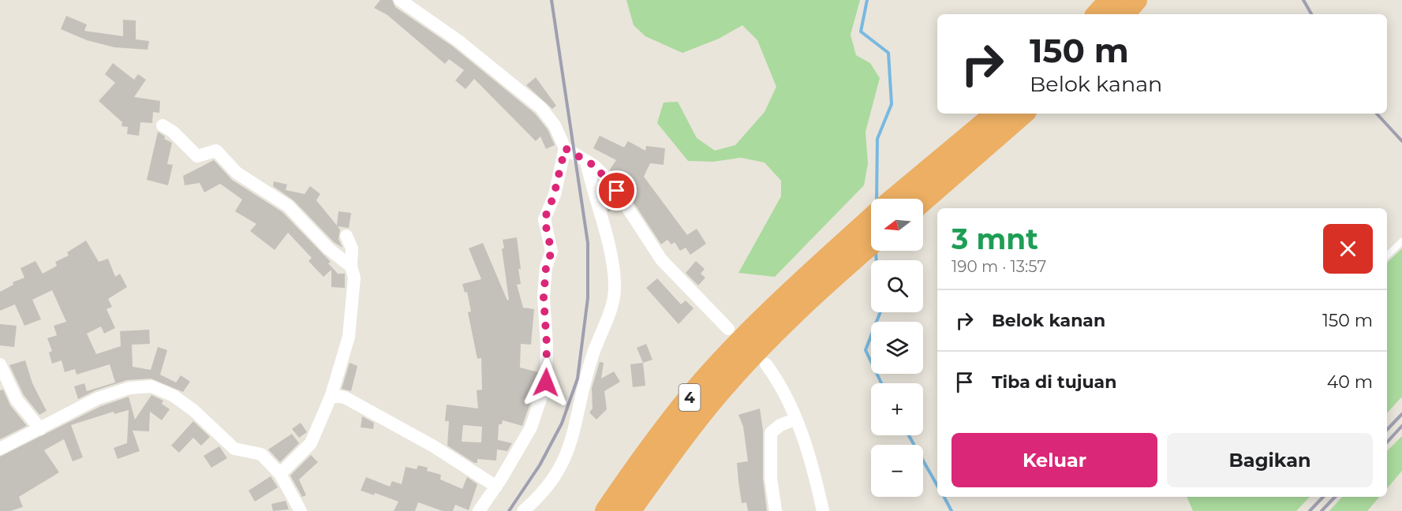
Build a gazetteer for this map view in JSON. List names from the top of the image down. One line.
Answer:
{"streets":{"highway":["4"]},"north":"left","page":{"turn":["150 m","Belok kanan"],"map_buttons":["+","−"],"heading":["3 mnt","190 m · 13:57"],"list":[{"name":"Belok kanan","value":"150 m"},{"name":"Tiba di tujuan","value":"40 m"}],"buttons":["Keluar","Bagikan"]}}
